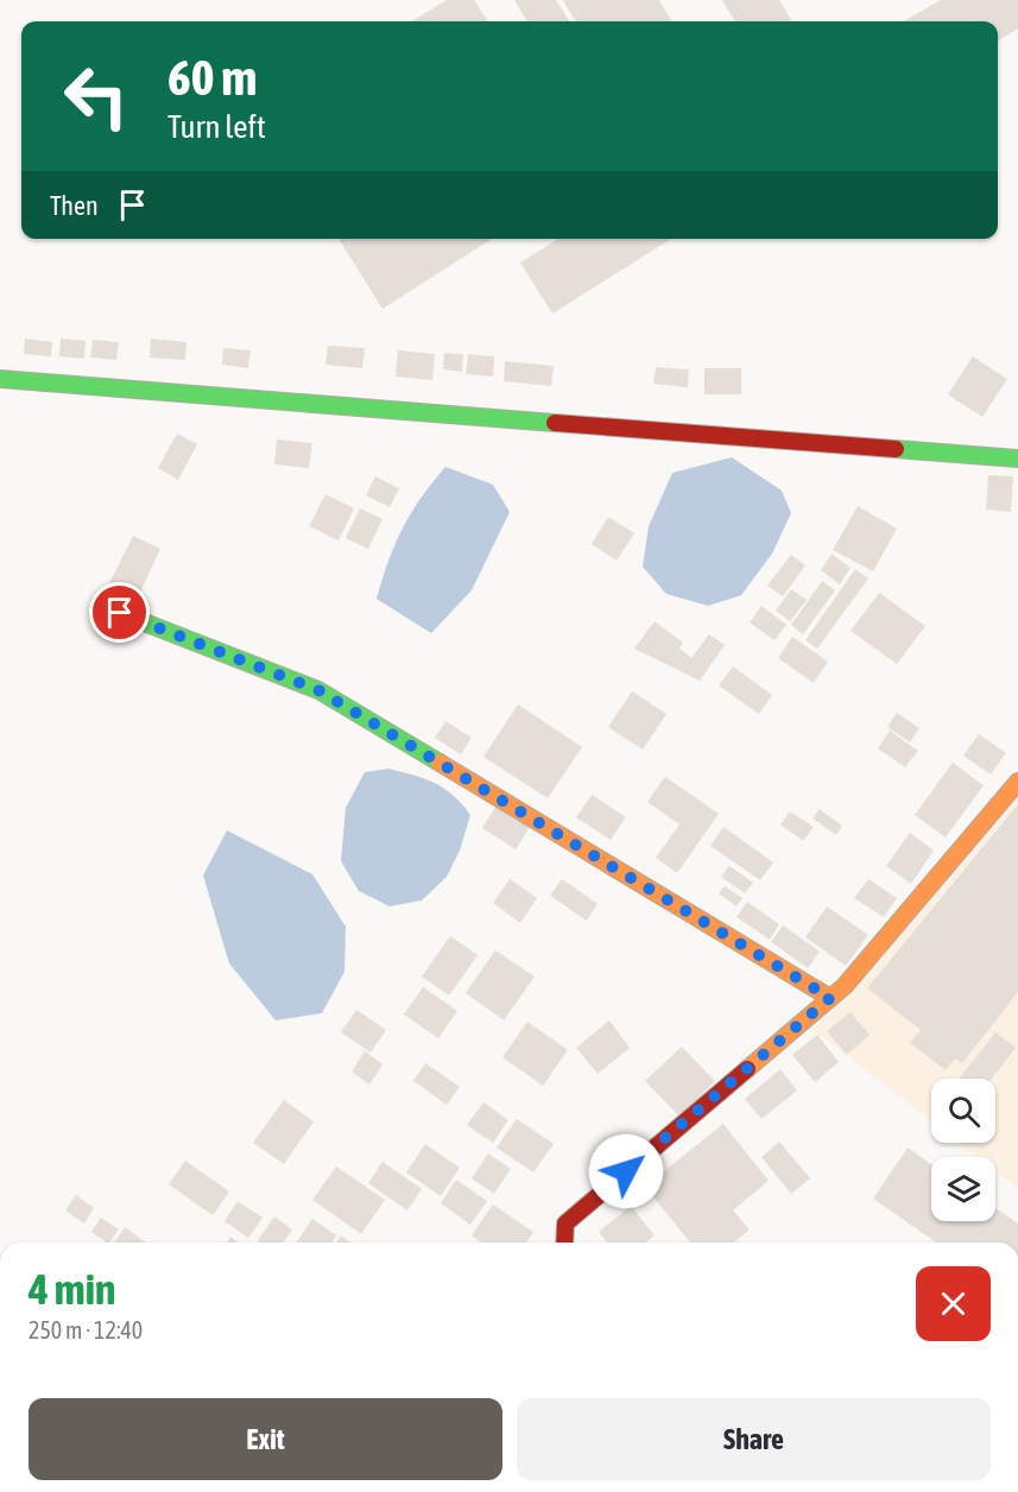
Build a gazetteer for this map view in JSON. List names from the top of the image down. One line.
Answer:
{"page":{"turn":["60 m","Turn left"],"then":"Then","heading":["4 min","250 m · 12:40"],"buttons":["Exit","Share"]}}
